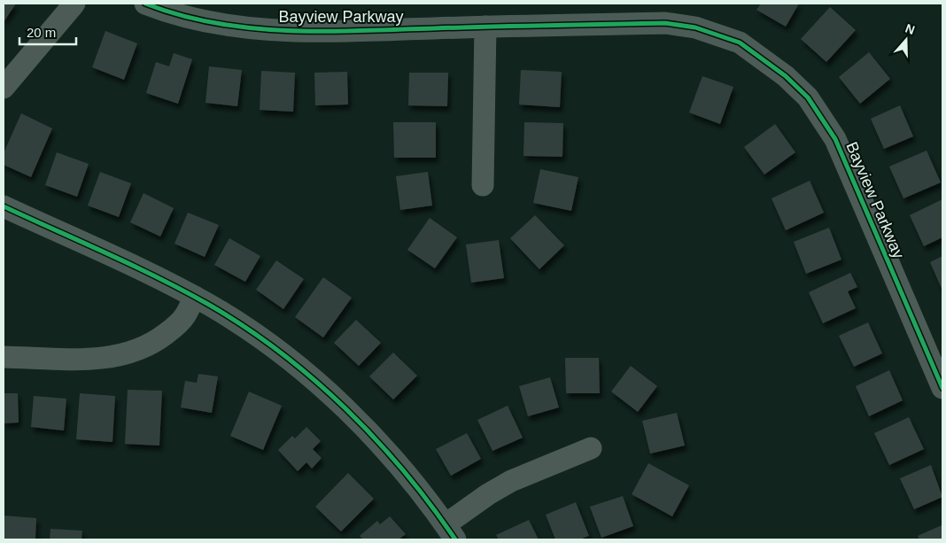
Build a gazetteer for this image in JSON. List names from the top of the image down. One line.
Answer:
{"streets":{"street":["Bayview Parkway"]},"scale_bar":"20 m","north":"top"}
